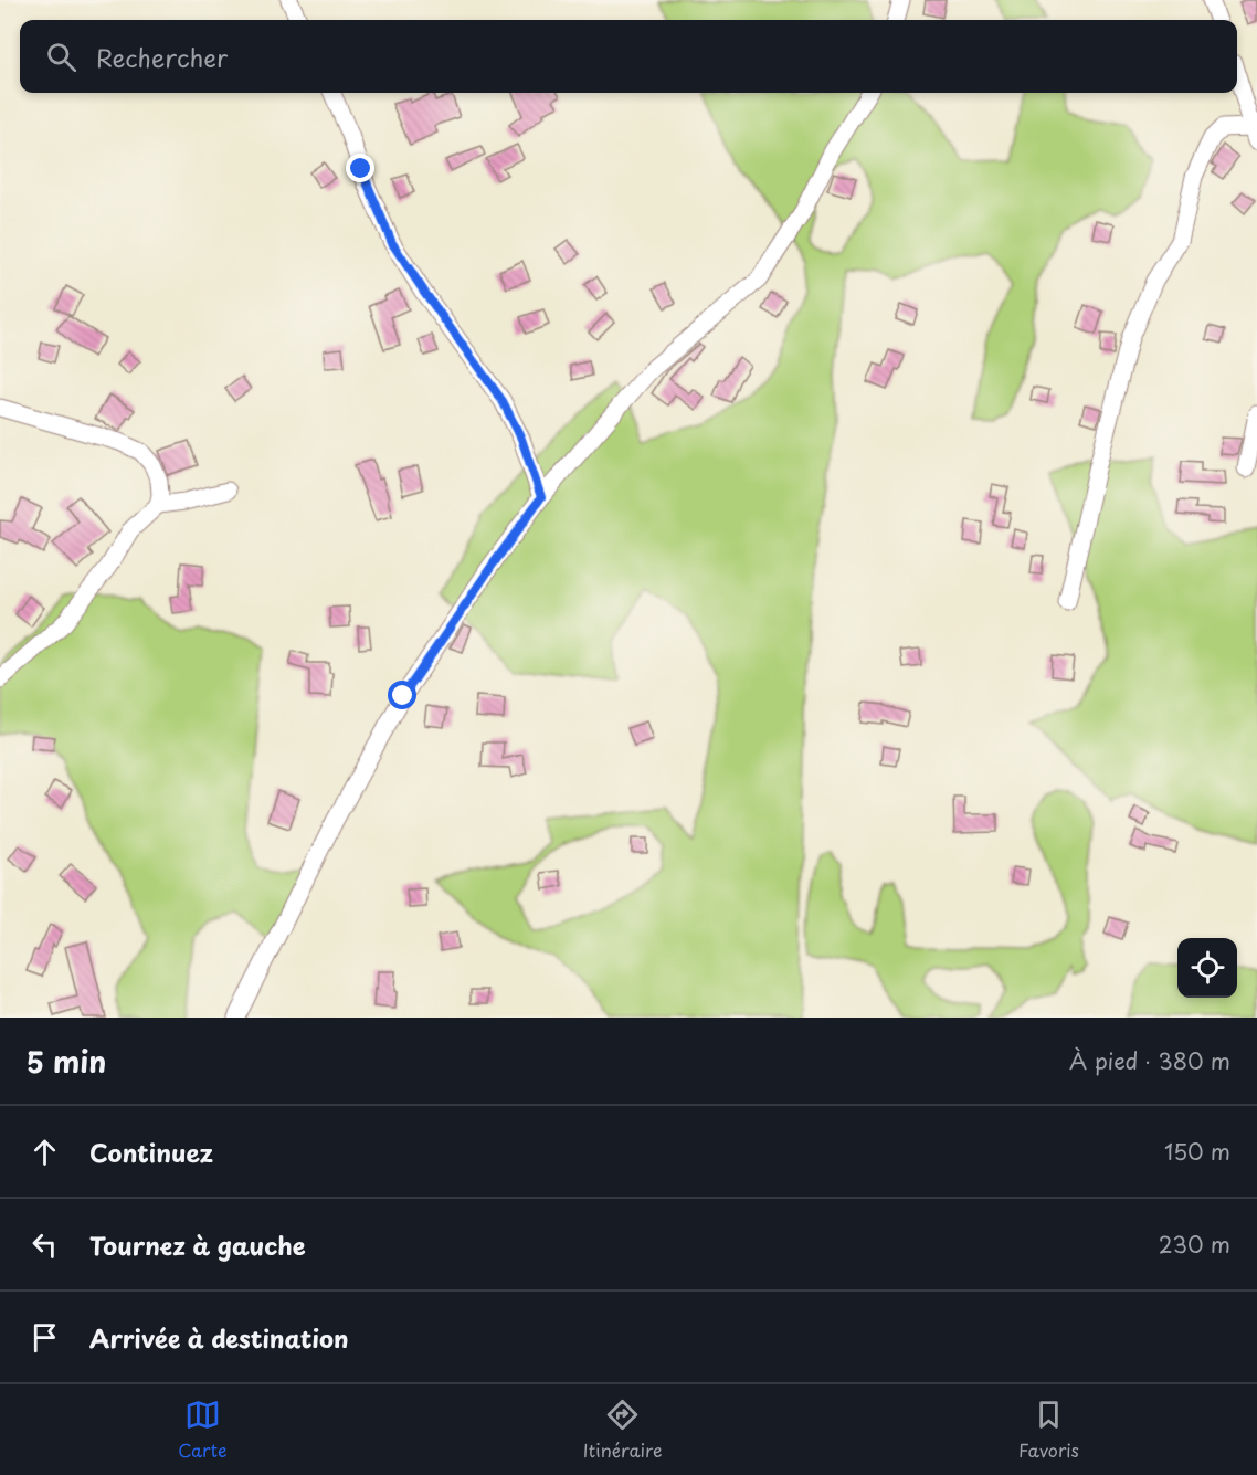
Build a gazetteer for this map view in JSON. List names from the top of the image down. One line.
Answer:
{"page":{"search":"Rechercher","heading":["5 min","À pied · 380 m"],"list":[["Continuez","150 m"],["Tournez à gauche","230 m"],"Arrivée à destination"],"nav":["Carte","Itinéraire","Favoris"]}}
